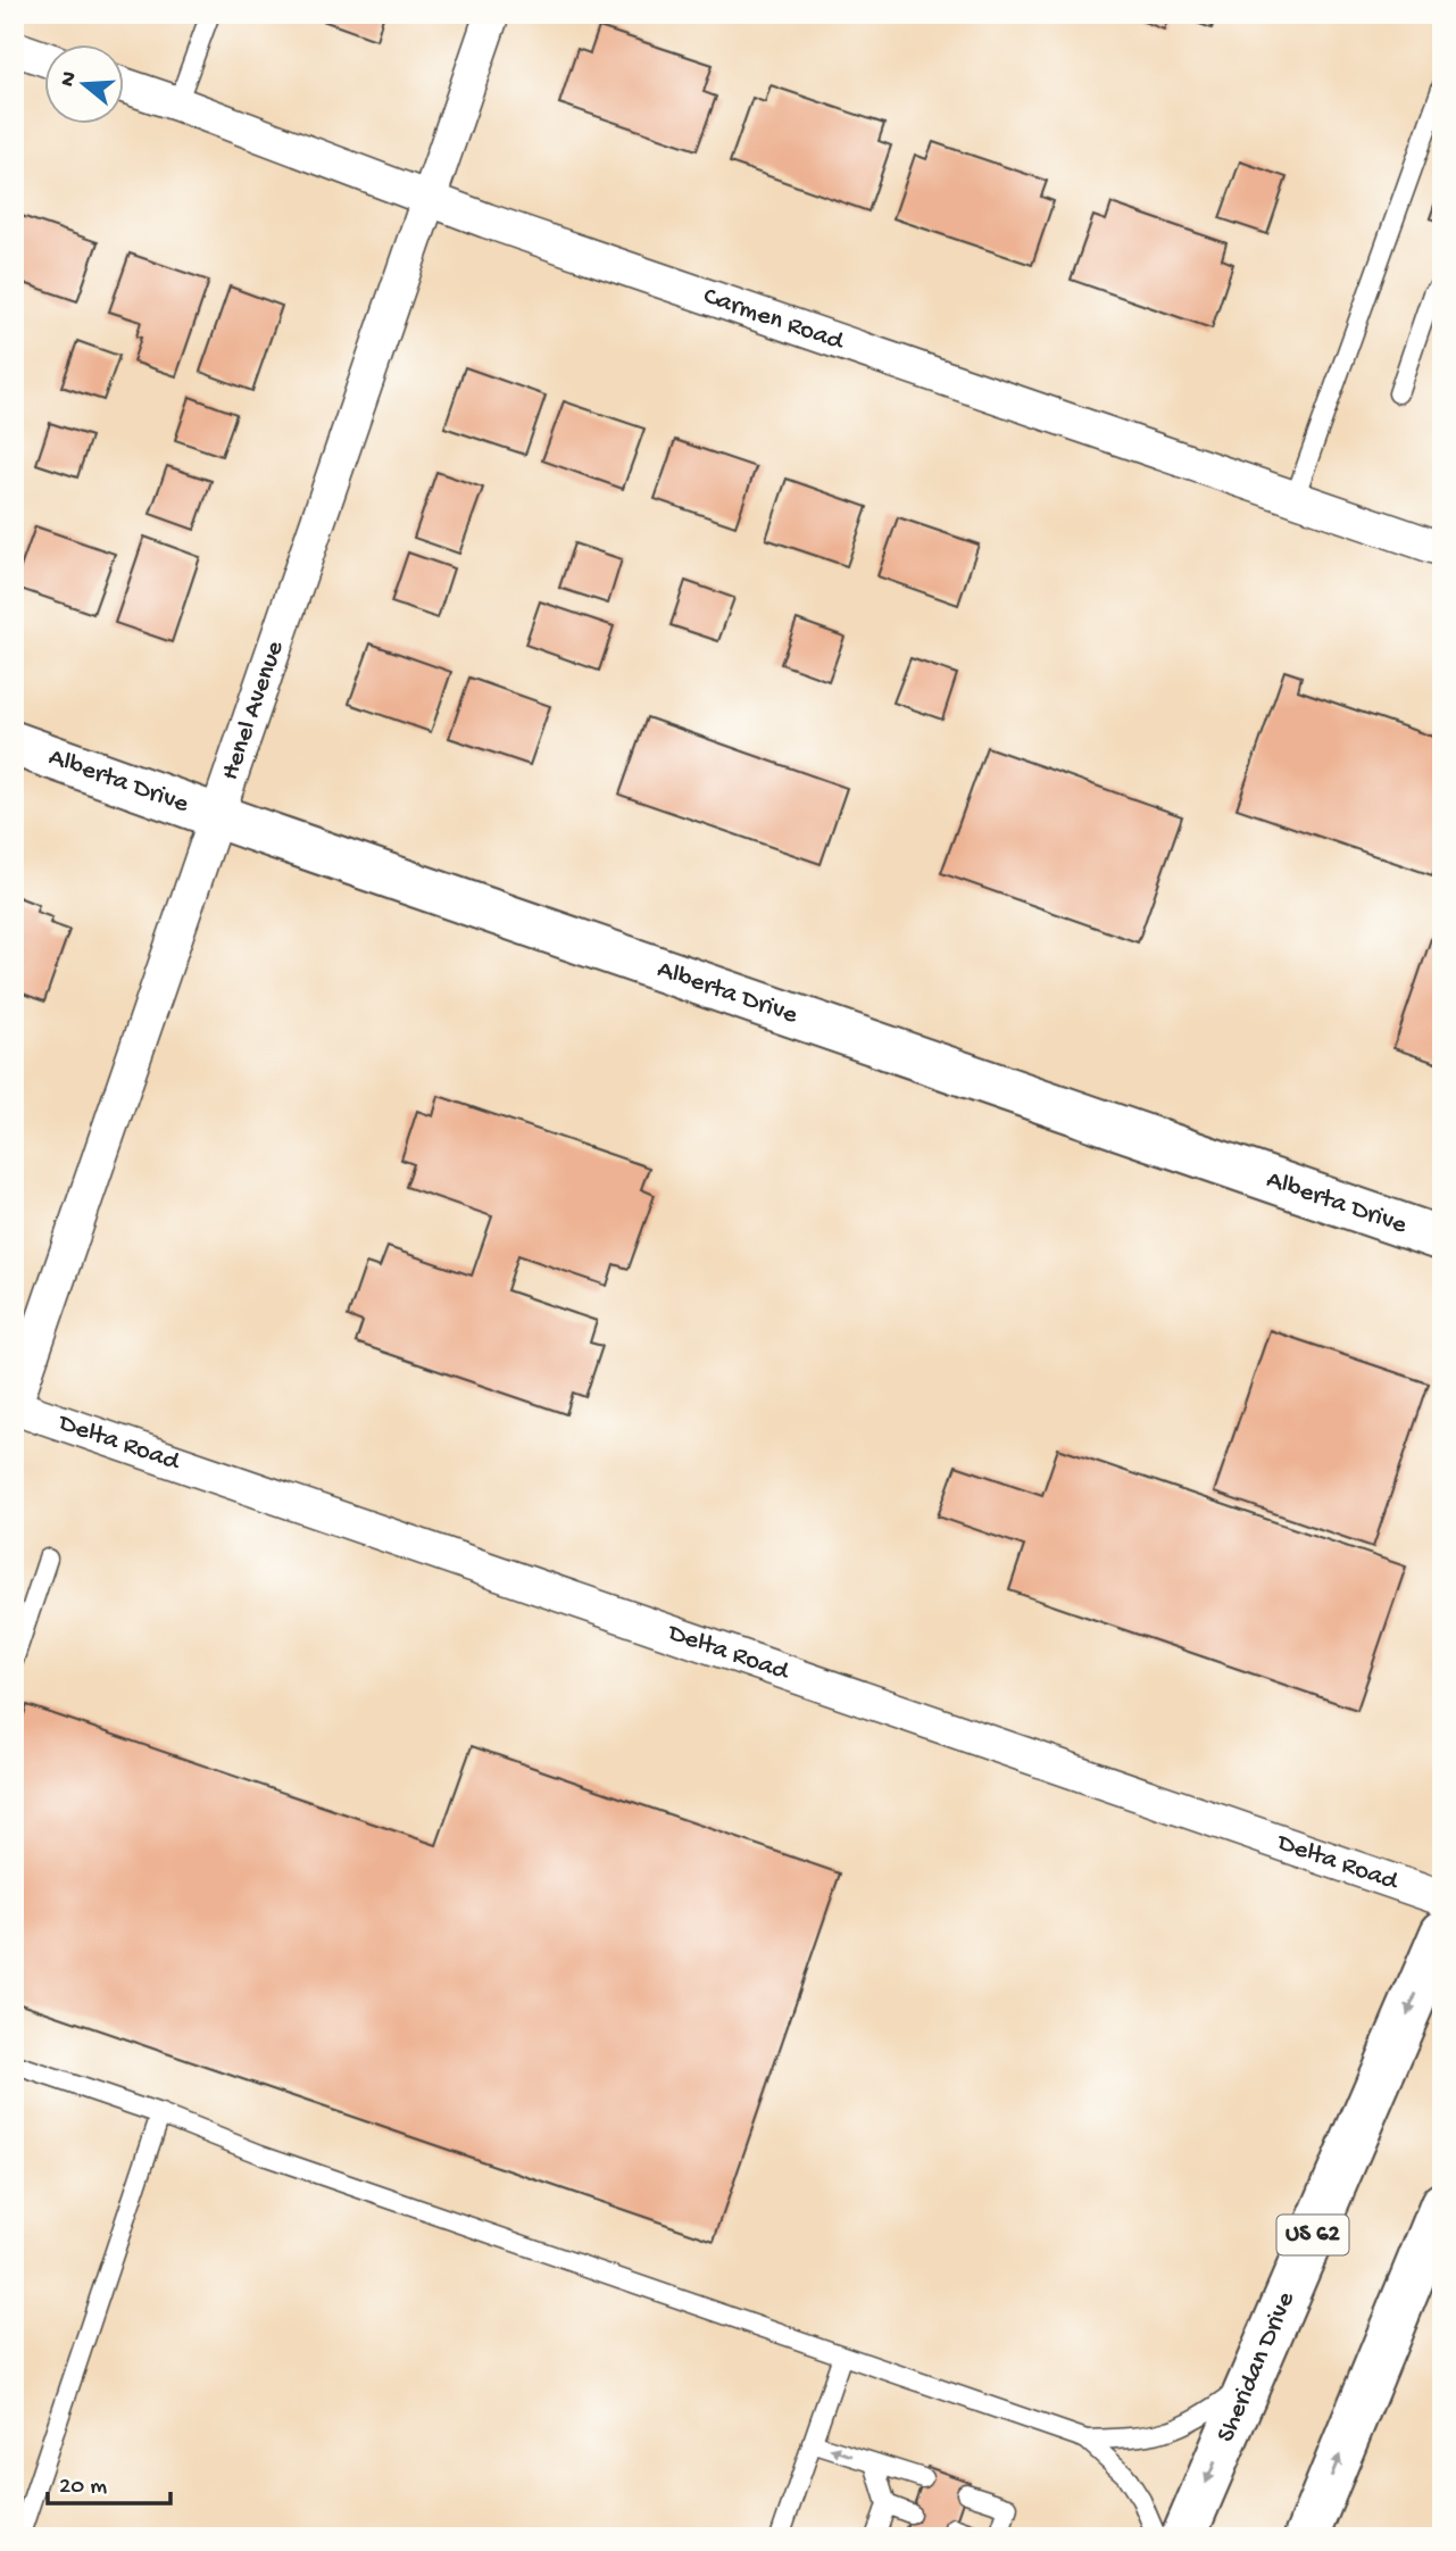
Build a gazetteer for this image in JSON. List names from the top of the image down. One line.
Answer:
{"streets":{"street":["Carmen Road","Henel Avenue","Alberta Drive","Delta Road","US 62","Sheridan Drive"]},"crossings":[["Carmen Road","Henel Avenue"],["Henel Avenue","Alberta Drive"],["Henel Avenue","Delta Road"]],"scale_bar":"20 m","north":"left"}
